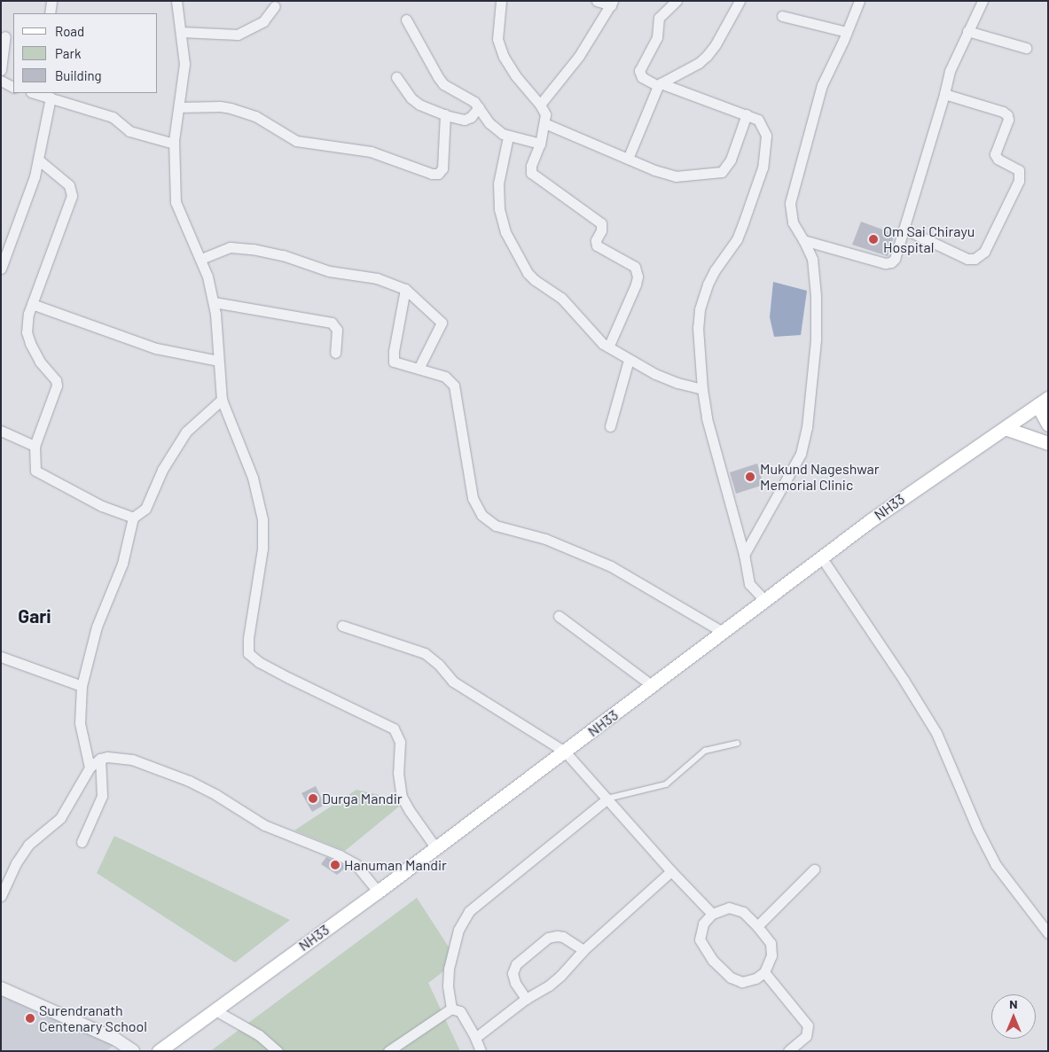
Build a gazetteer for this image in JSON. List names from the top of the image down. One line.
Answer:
{"streets":{"main road":["NH33"]},"districts":["Gari"],"places":["Om Sai Chirayu Hospital","Mukund Nageshwar Memorial Clinic","Durga Mandir","Hanuman Mandir","Surendranath Centenary School"],"legend":["Road","Park","Building"],"north":"top"}
